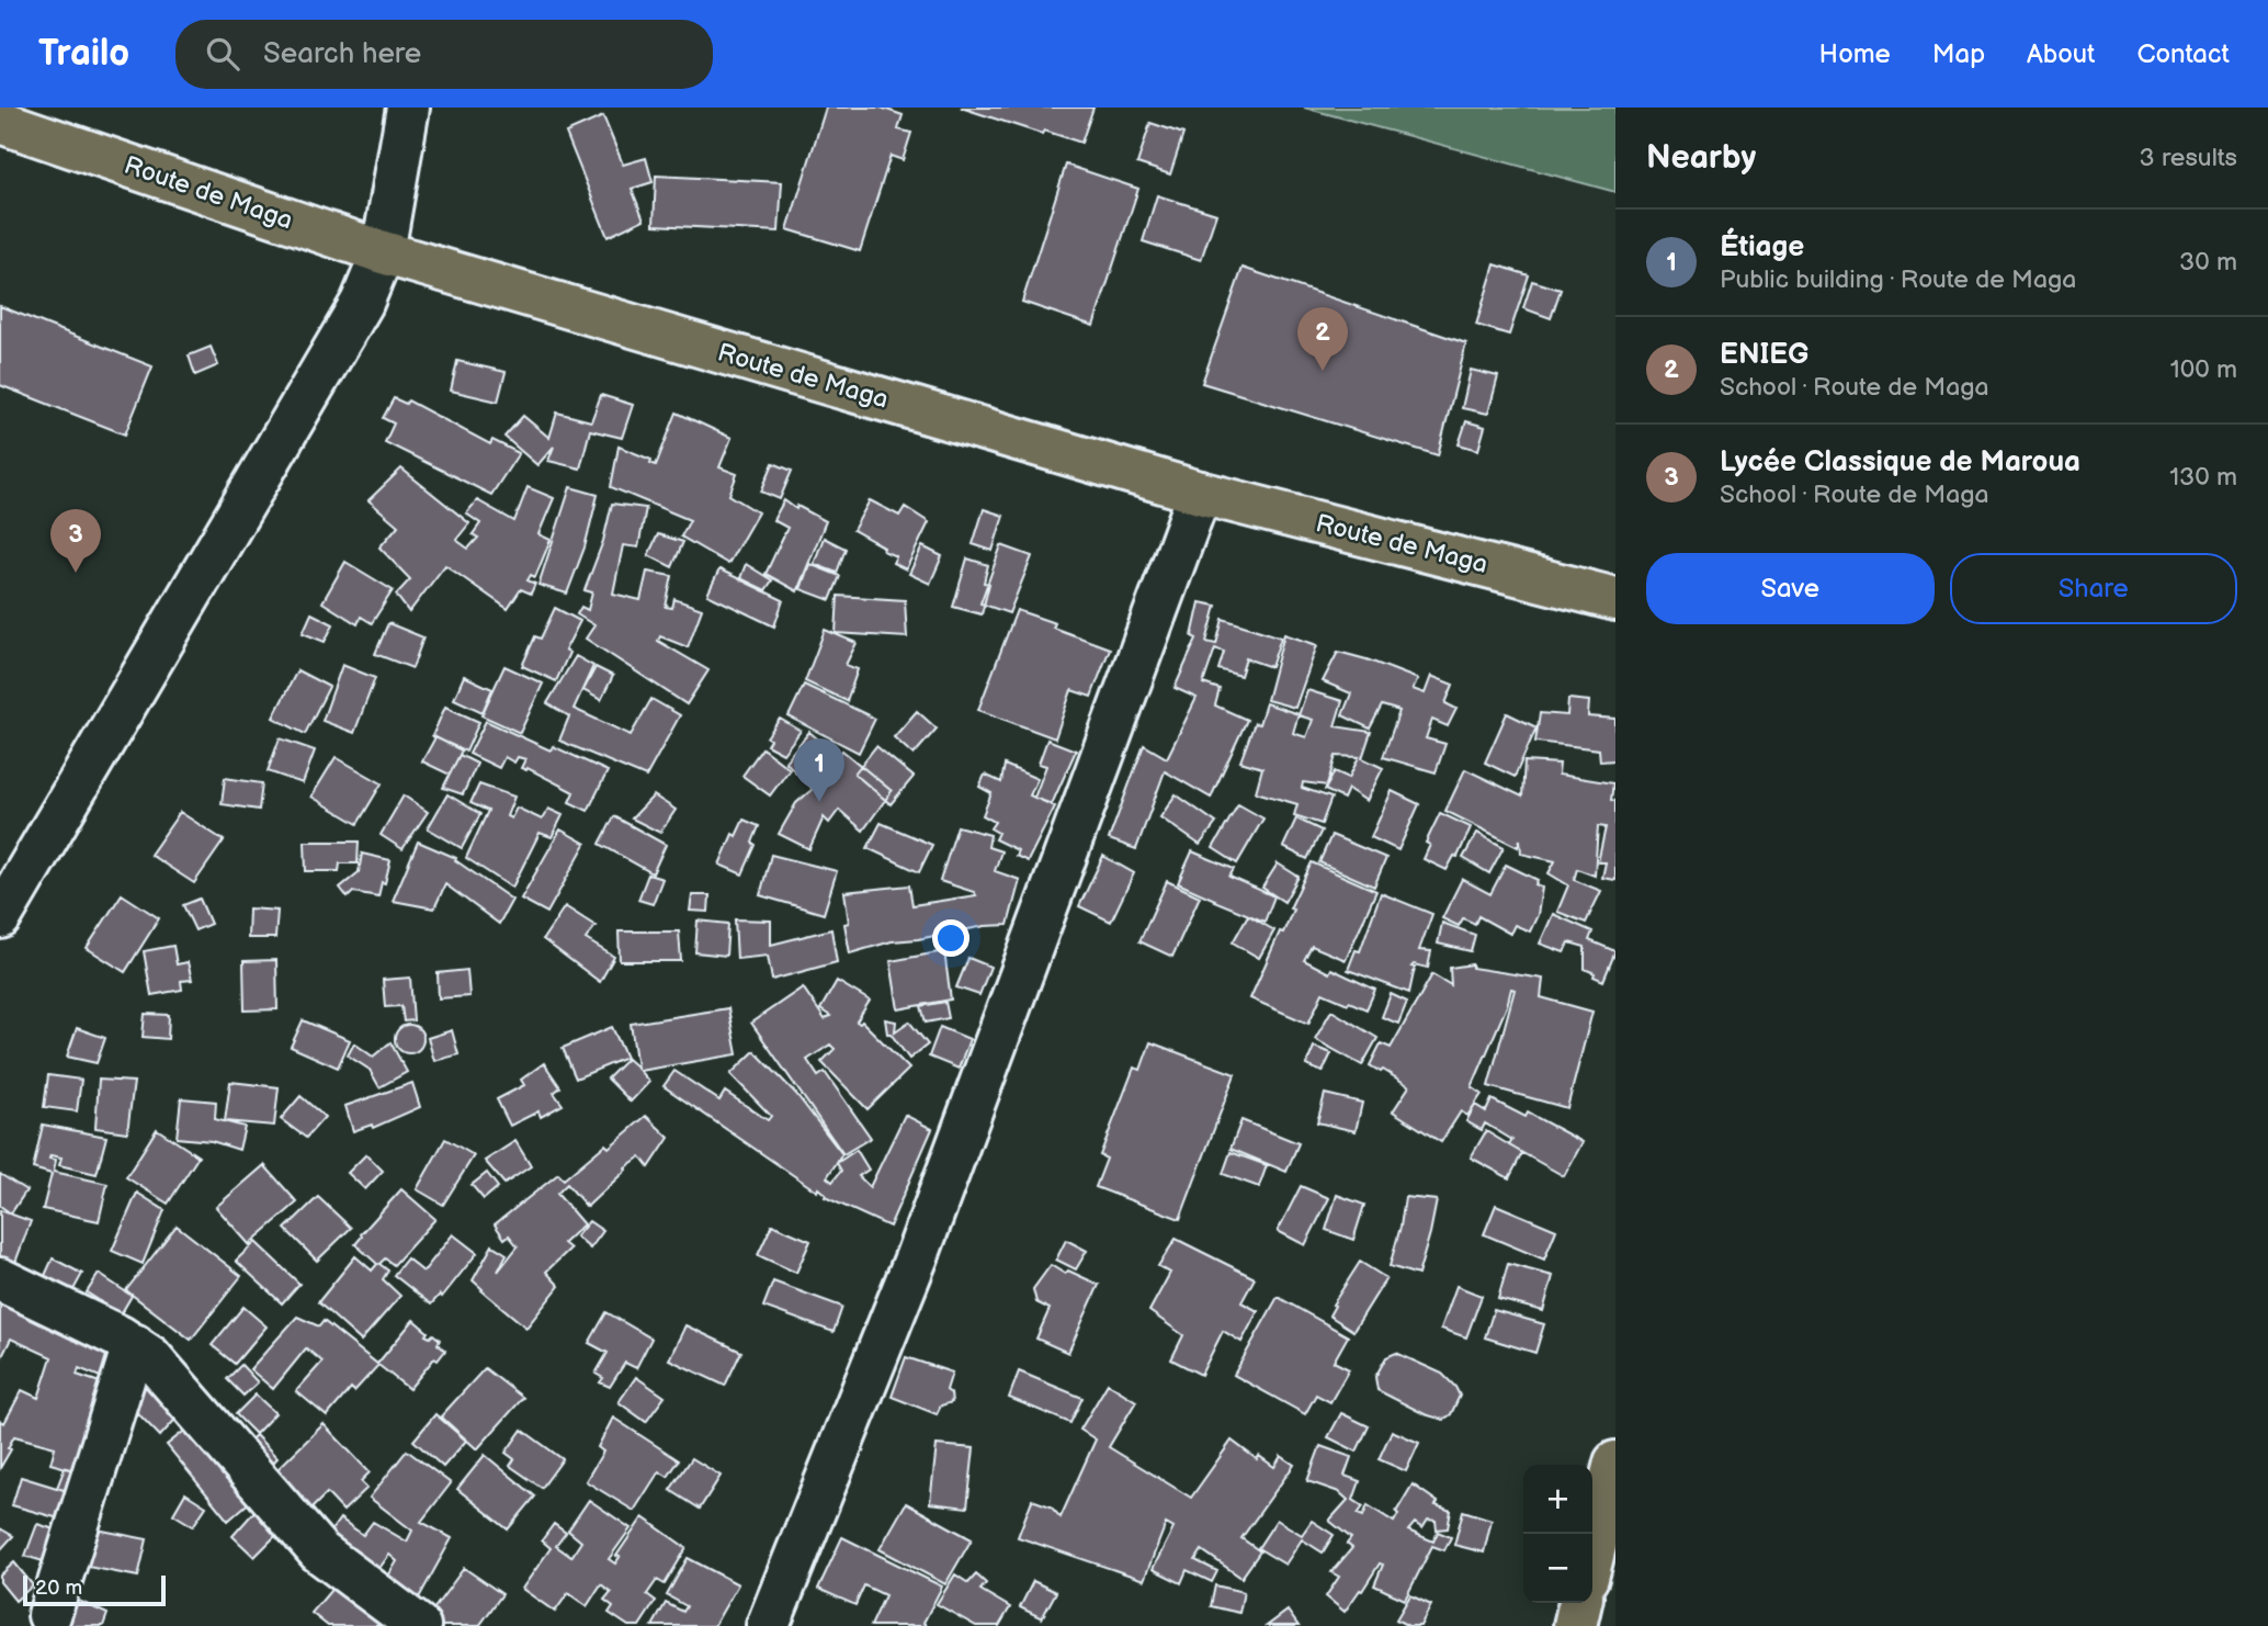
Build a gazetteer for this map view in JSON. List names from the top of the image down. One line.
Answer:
{"streets":{"main road":["Route de Maga"]},"scale_bar":"20 m","page":{"header":"Trailo","search":"Search here","nav":["Home","Map","About","Contact"],"heading":["Nearby","3 results"],"list":[{"mark":"1","name":"Étiage","note":"Public building · Route de Maga","value":"30 m"},{"mark":"2","name":"ENIEG","note":"School · Route de Maga","value":"100 m"},{"mark":"3","name":"Lycée Classique de Maroua","note":"School · Route de Maga","value":"130 m"}],"pins":["2","3","1"],"buttons":["Save","Share"],"map_buttons":["+","−"],"scale":"20 m"}}
